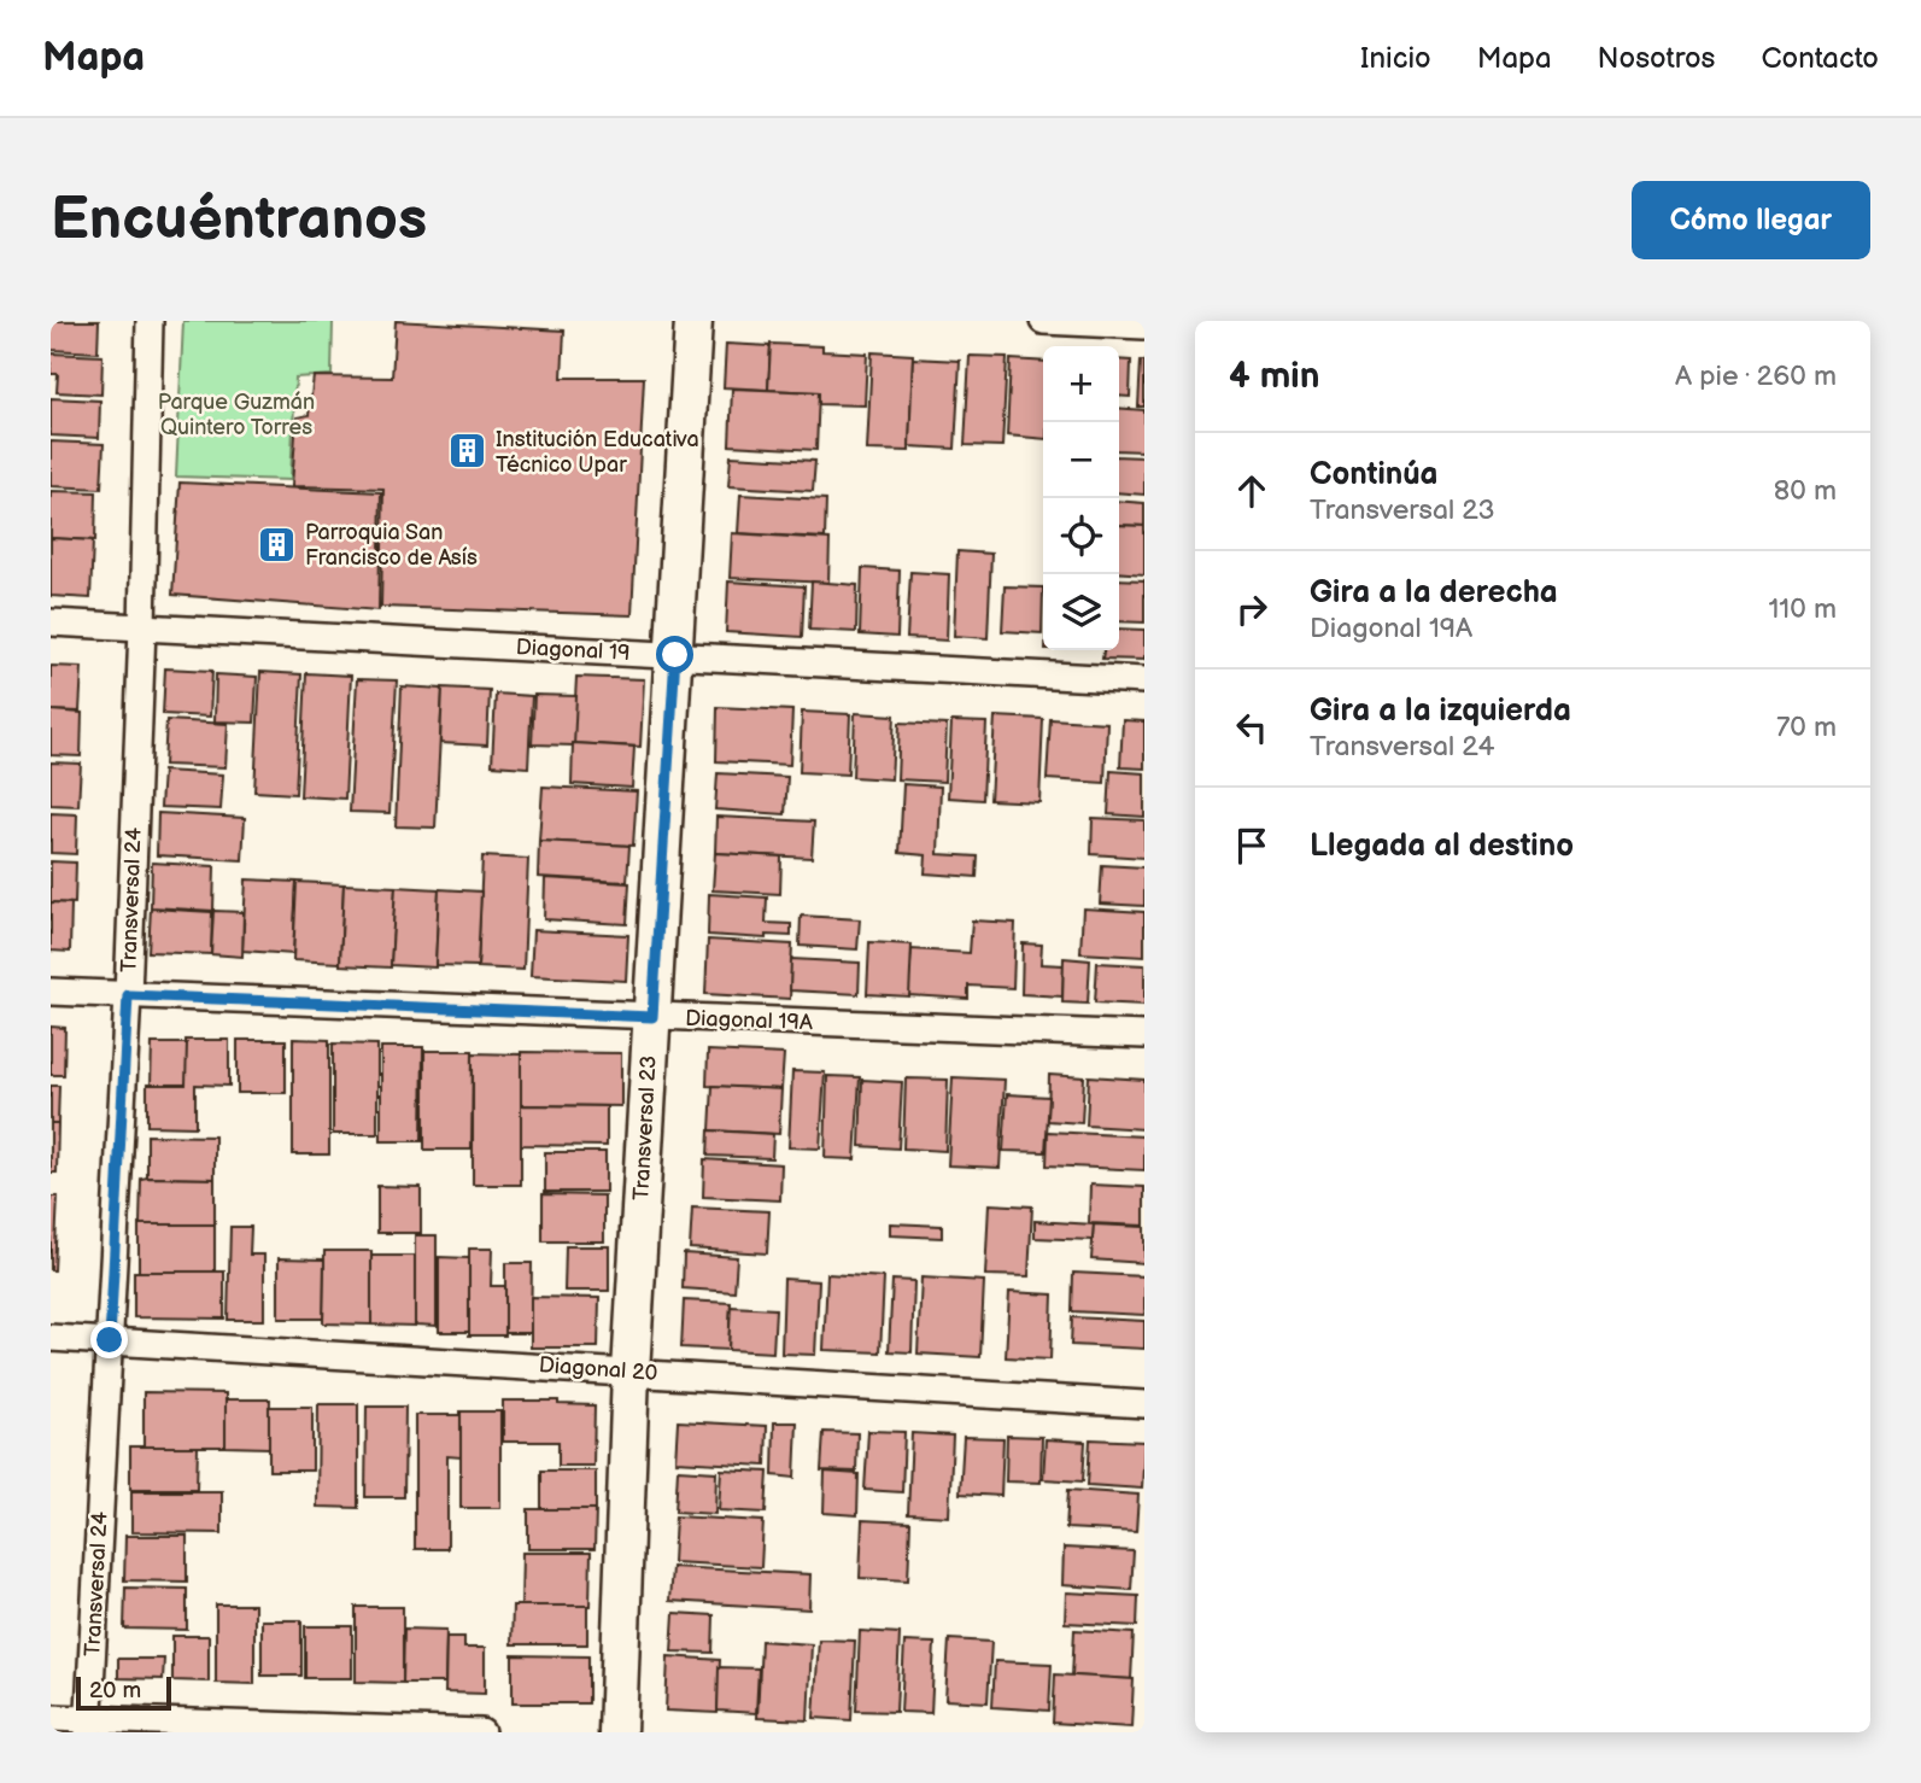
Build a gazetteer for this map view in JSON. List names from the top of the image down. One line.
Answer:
{"streets":{"street":["Diagonal 19","Transversal 24","Diagonal 19A","Transversal 23","Diagonal 20"]},"crossings":[["Diagonal 19","Transversal 24"],["Diagonal 19","Transversal 23"],["Transversal 24","Diagonal 19A"],["Transversal 24","Diagonal 20"],["Diagonal 19A","Transversal 23"],["Transversal 23","Diagonal 20"]],"parks":["Parque Guzmán Quintero Torres"],"places":{"building":["Institución Educativa Técnico Upar","Parroquia San Francisco de Asís"]},"scale_bar":"20 m","page":{"header":"Mapa","nav":["Inicio","Mapa","Nosotros","Contacto"],"buttons":"Cómo llegar","title":"Encuéntranos","heading":["4 min","A pie · 260 m"],"map_buttons":["+","−"],"list":[["Continúa","Transversal 23","80 m"],["Gira a la derecha","Diagonal 19A","110 m"],["Gira a la izquierda","Transversal 24","70 m"],"Llegada al destino"],"scale":"20 m"}}
